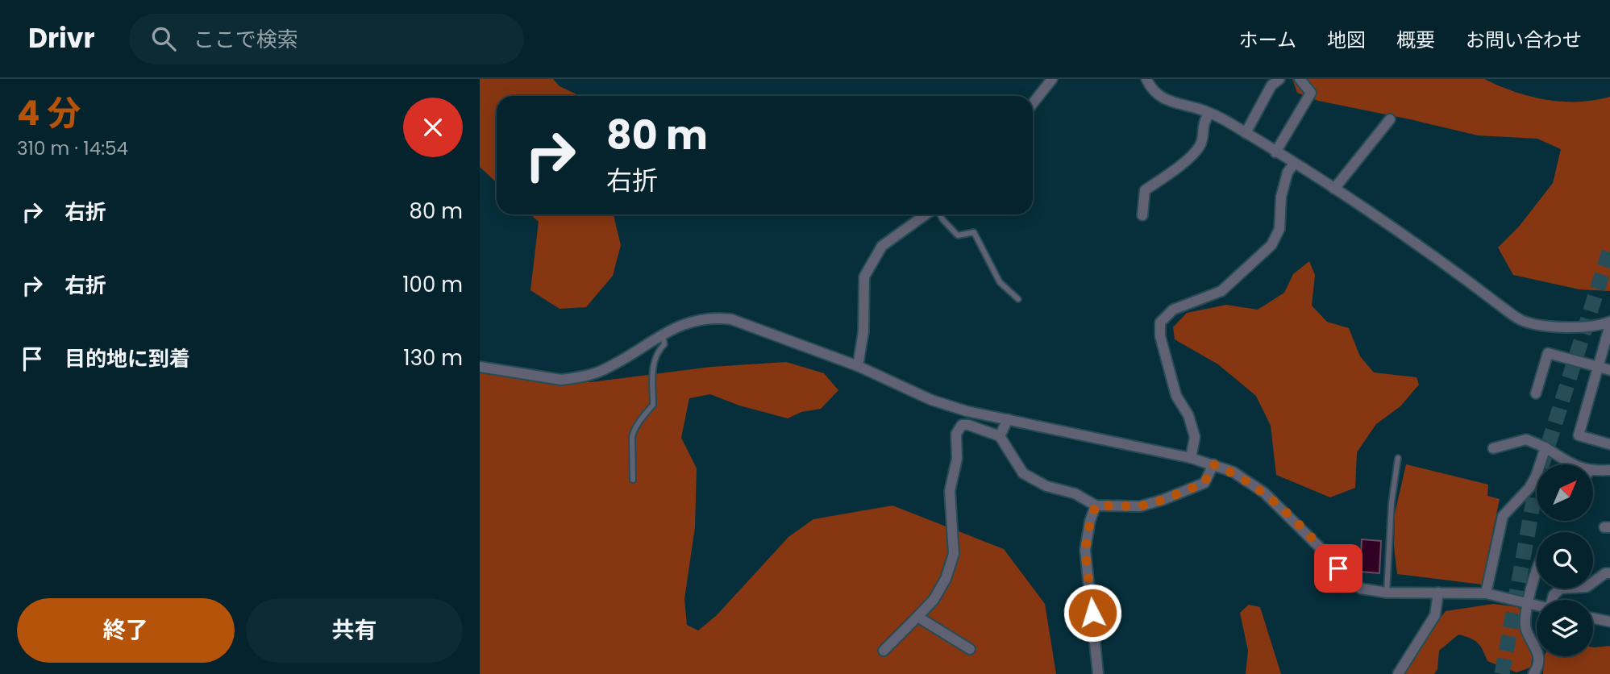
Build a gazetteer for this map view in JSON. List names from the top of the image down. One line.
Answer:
{"north":"top right","page":{"header":"Drivr","search":"ここで検索","nav":["ホーム","地図","概要","お問い合わせ"],"heading":["4 分","310 m · 14:54"],"turn":["80 m","右折"],"list":[{"name":"右折","value":"80 m"},{"name":"右折","value":"100 m"},{"name":"目的地に到着","value":"130 m"}],"buttons":["終了","共有"]}}
